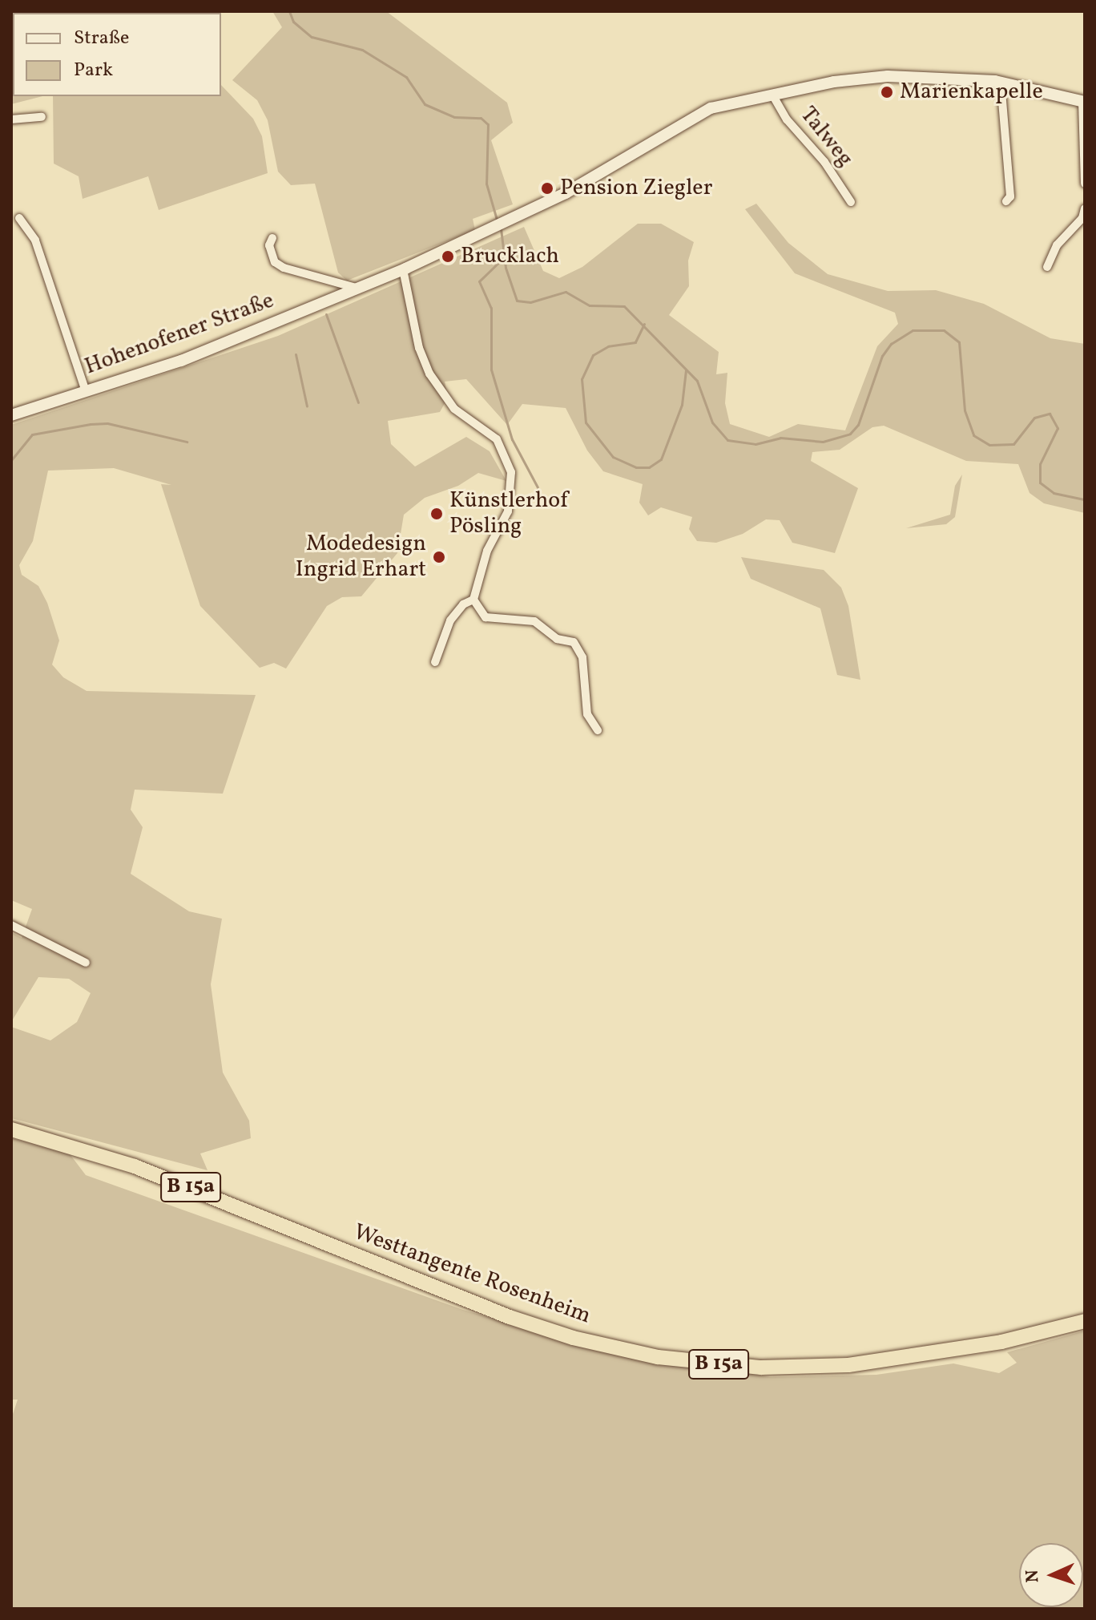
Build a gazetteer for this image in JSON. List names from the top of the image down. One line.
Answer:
{"streets":{"highway":["B 15a","Westtangente Rosenheim"],"main road":["Hohenofener Straße"],"street":["Talweg"]},"crossings":[["Talweg","Hohenofener Straße"]],"places":["Marienkapelle","Pension Ziegler","Brucklach","Künstlerhof Pösling","Modedesign Ingrid Erhart"],"legend":["Straße","Park"],"north":"left"}
